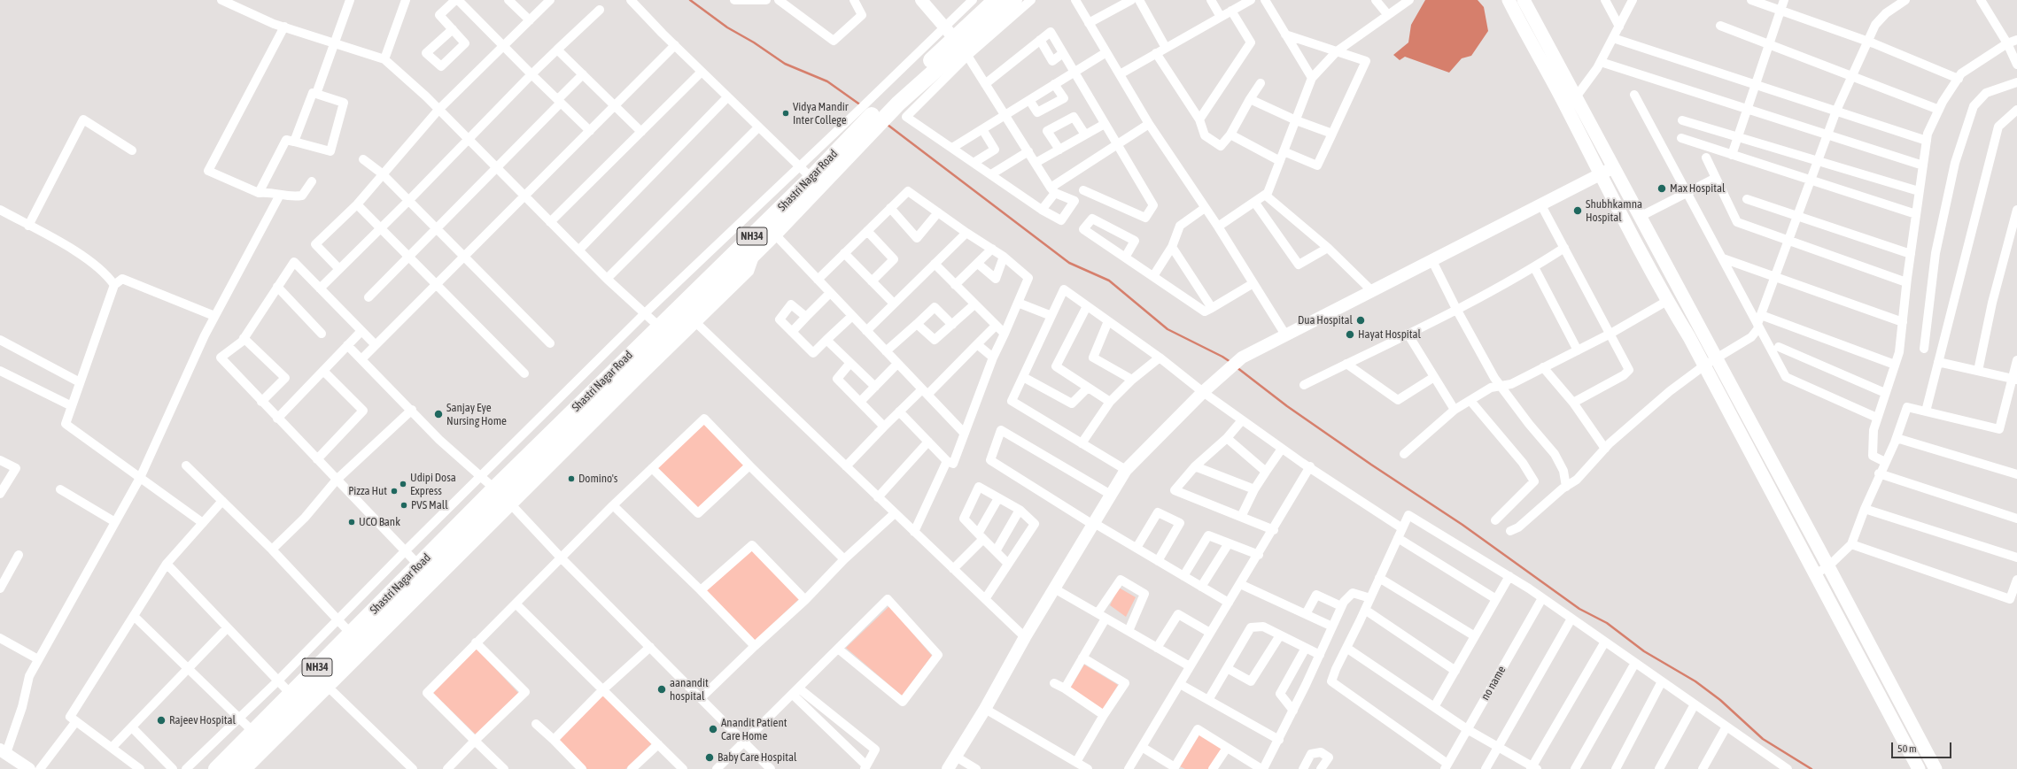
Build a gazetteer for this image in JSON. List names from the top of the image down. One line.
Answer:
{"streets":{"highway":["Shastri Nagar Road","NH34"],"street":["no name"]},"crossings":[["Shastri Nagar Road","NH34"]],"places":["Vidya Mandir Inter College","Max Hospital","Shubhkamna Hospital","Dua Hospital","Hayat Hospital","Sanjay Eye Nursing Home","Domino's","Udipi Dosa Express","Pizza Hut","PVS Mall","UCO Bank","aanandit hospital","Rajeev Hospital","Anandit Patient Care Home","Baby Care Hospital"],"scale_bar":"50 m"}
